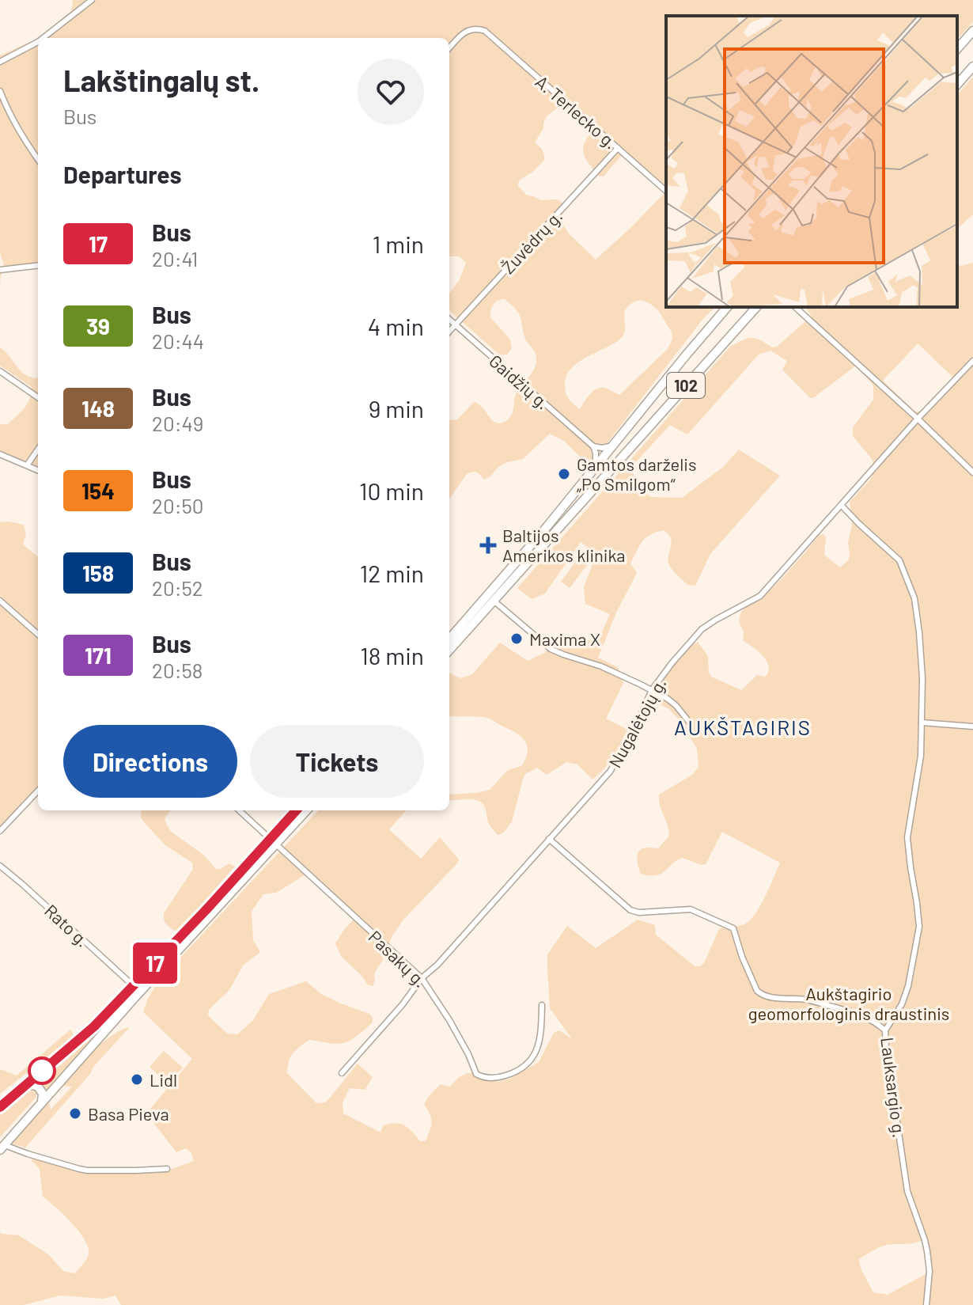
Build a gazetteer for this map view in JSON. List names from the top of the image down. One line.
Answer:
{"streets":{"main road":["102"],"street":["A. Terlecko g.","Žuvėdrų g.","Gaidžių g.","Nugalėtojų g.","Rato g.","Pasakų g.","Lauksargio g."]},"crossings":[["A. Terlecko g.","Žuvėdrų g."],["Žuvėdrų g.","Gaidžių g."],["Nugalėtojų g.","Pasakų g."],["Nugalėtojų g.","Lauksargio g."]],"districts":["AUKŠTAGIRIS"],"parks":["Aukštagirio geomorfologinis draustinis"],"places":{"other":["Gamtos darželis „Po Smilgom“","Maxima X","Lidl","Basa Pieva"],"health":["Baltijos Amerikos klinika"]},"lines":["bus line 17"],"page":{"on_map":"17","heading":[["Lakštingalų st.","Bus"],"Departures"],"list":[{"mark":"17","name":"Bus","note":"20:41","value":"1 min"},{"mark":"39","name":"Bus","note":"20:44","value":"4 min"},{"mark":"148","name":"Bus","note":"20:49","value":"9 min"},{"mark":"154","name":"Bus","note":"20:50","value":"10 min"},{"mark":"158","name":"Bus","note":"20:52","value":"12 min"},{"mark":"171","name":"Bus","note":"20:58","value":"18 min"}],"buttons":["Directions","Tickets"]}}
